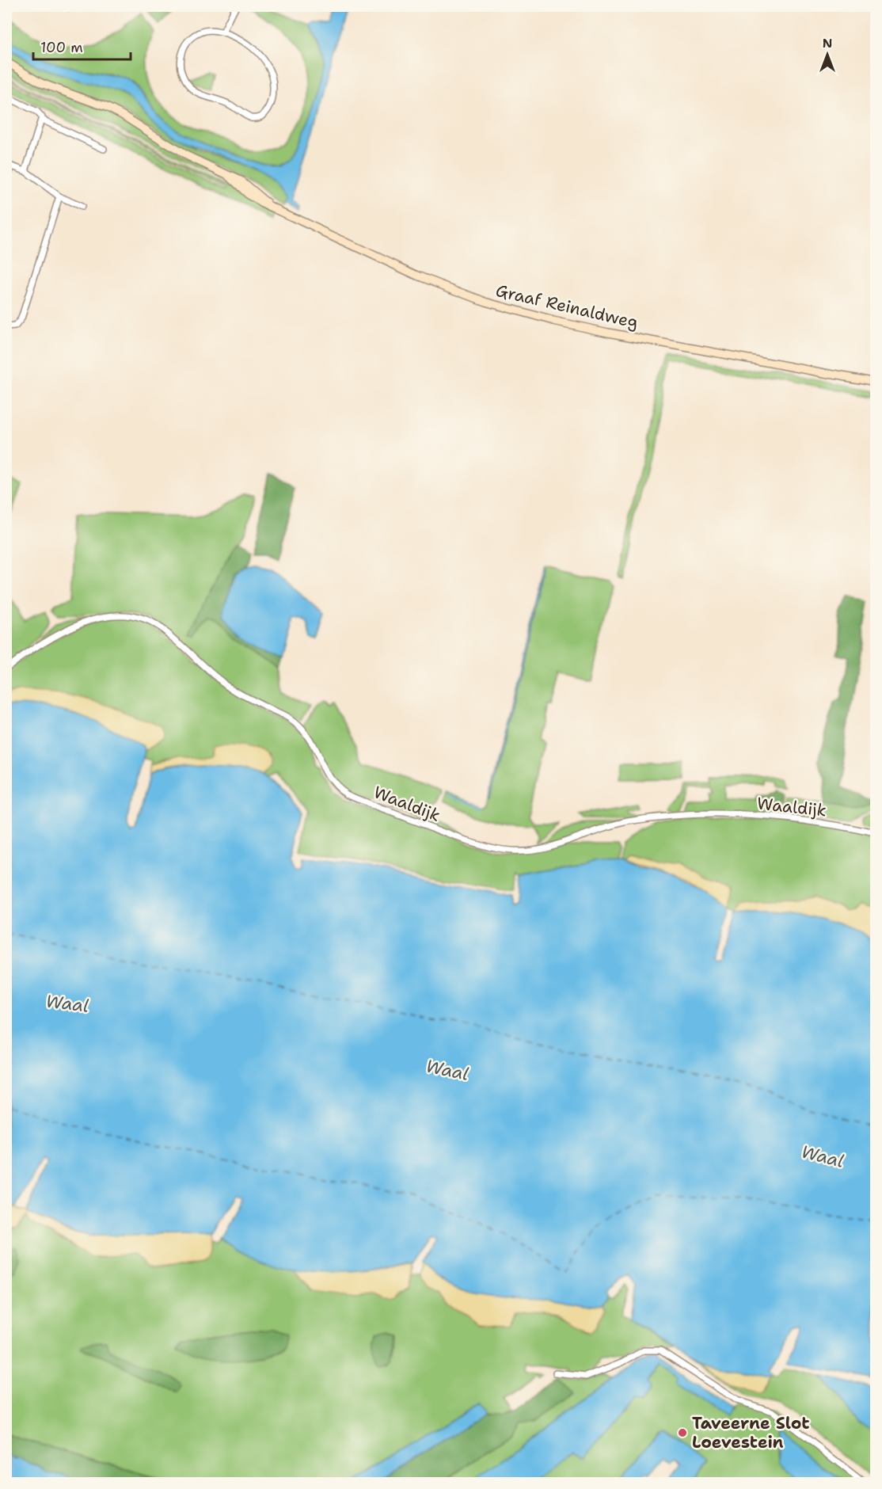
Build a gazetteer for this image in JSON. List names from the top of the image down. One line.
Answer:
{"streets":{"main road":["Graaf Reinaldweg"],"street":["Waaldijk"]},"water":["Waal"],"places":["Taveerne Slot Loevestein"],"scale_bar":"100 m","north":"top"}
